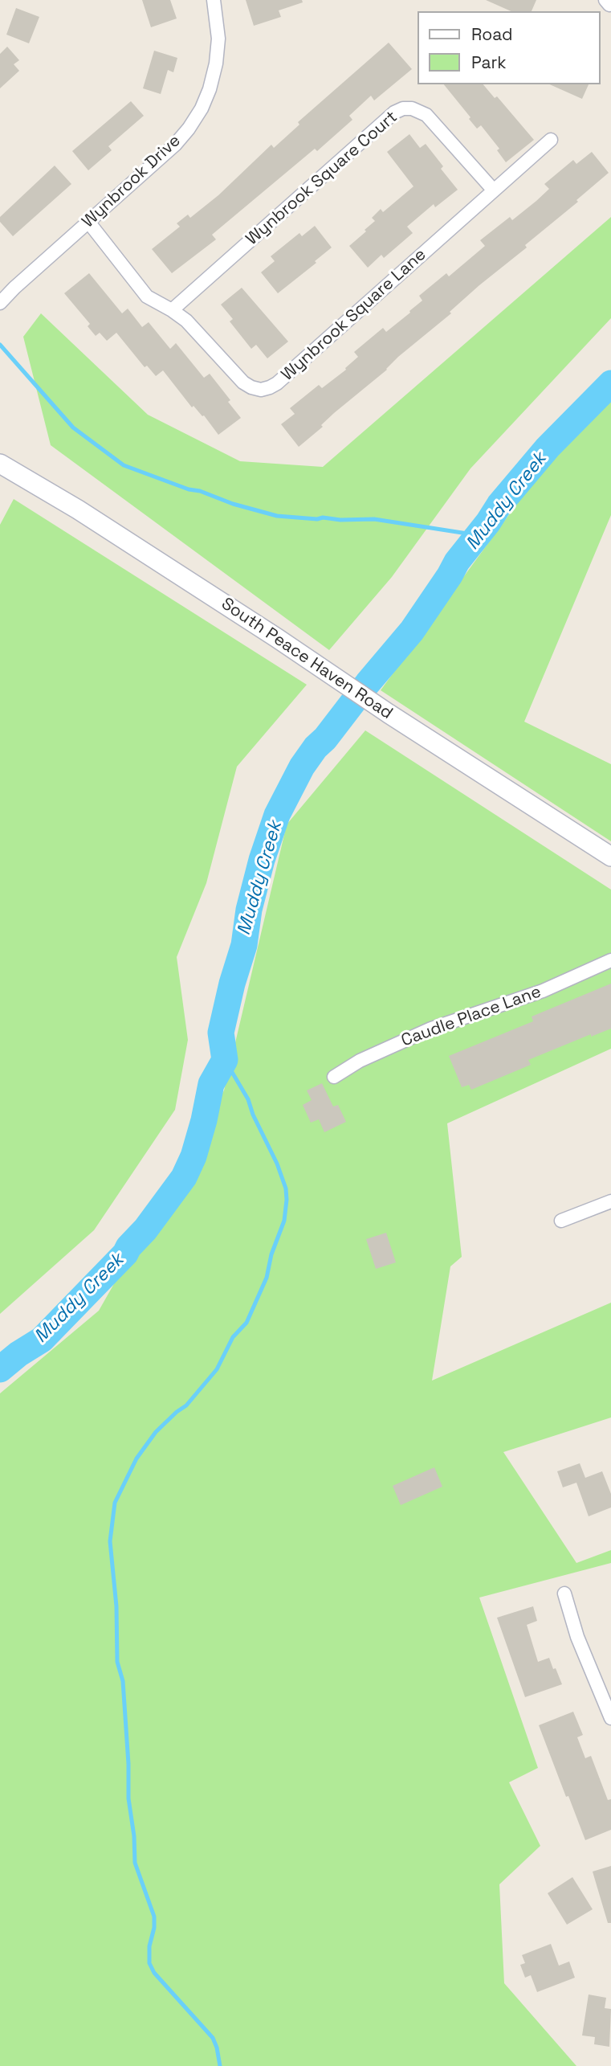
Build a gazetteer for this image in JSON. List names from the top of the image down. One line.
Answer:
{"streets":{"main road":["South Peace Haven Road"],"street":["Wynbrook Square Court","Wynbrook Drive","Wynbrook Square Lane","Caudle Place Lane"]},"crossings":[["Wynbrook Square Court","Wynbrook Square Lane"],["Wynbrook Drive","Wynbrook Square Lane"]],"water":["Muddy Creek"],"legend":["Road","Park"]}
